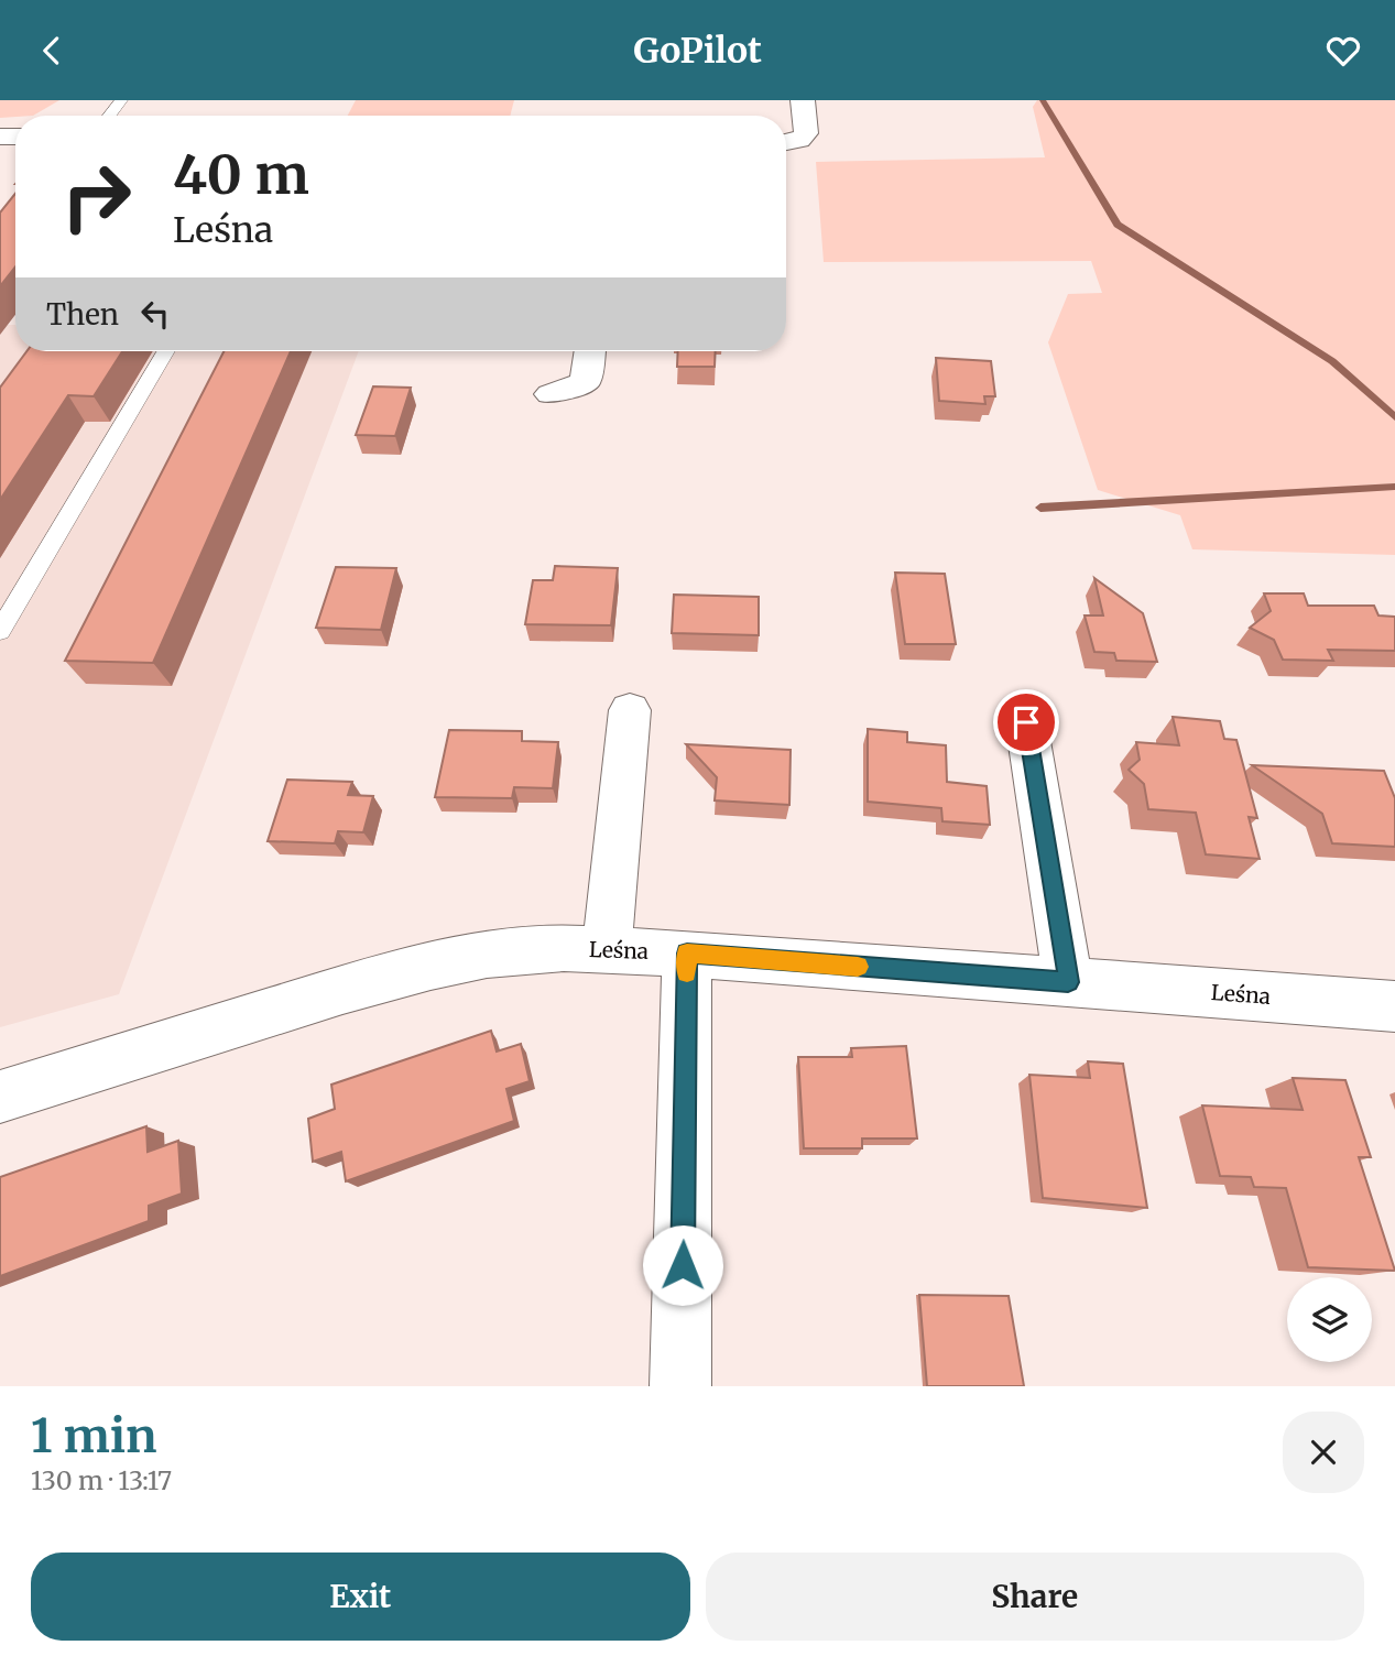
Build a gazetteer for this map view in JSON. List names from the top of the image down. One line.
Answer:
{"streets":{"street":["Leśna"]},"page":{"header":"GoPilot","turn":["40 m","Leśna"],"then":"Then","heading":["1 min","130 m · 13:17"],"buttons":["Exit","Share"]}}
